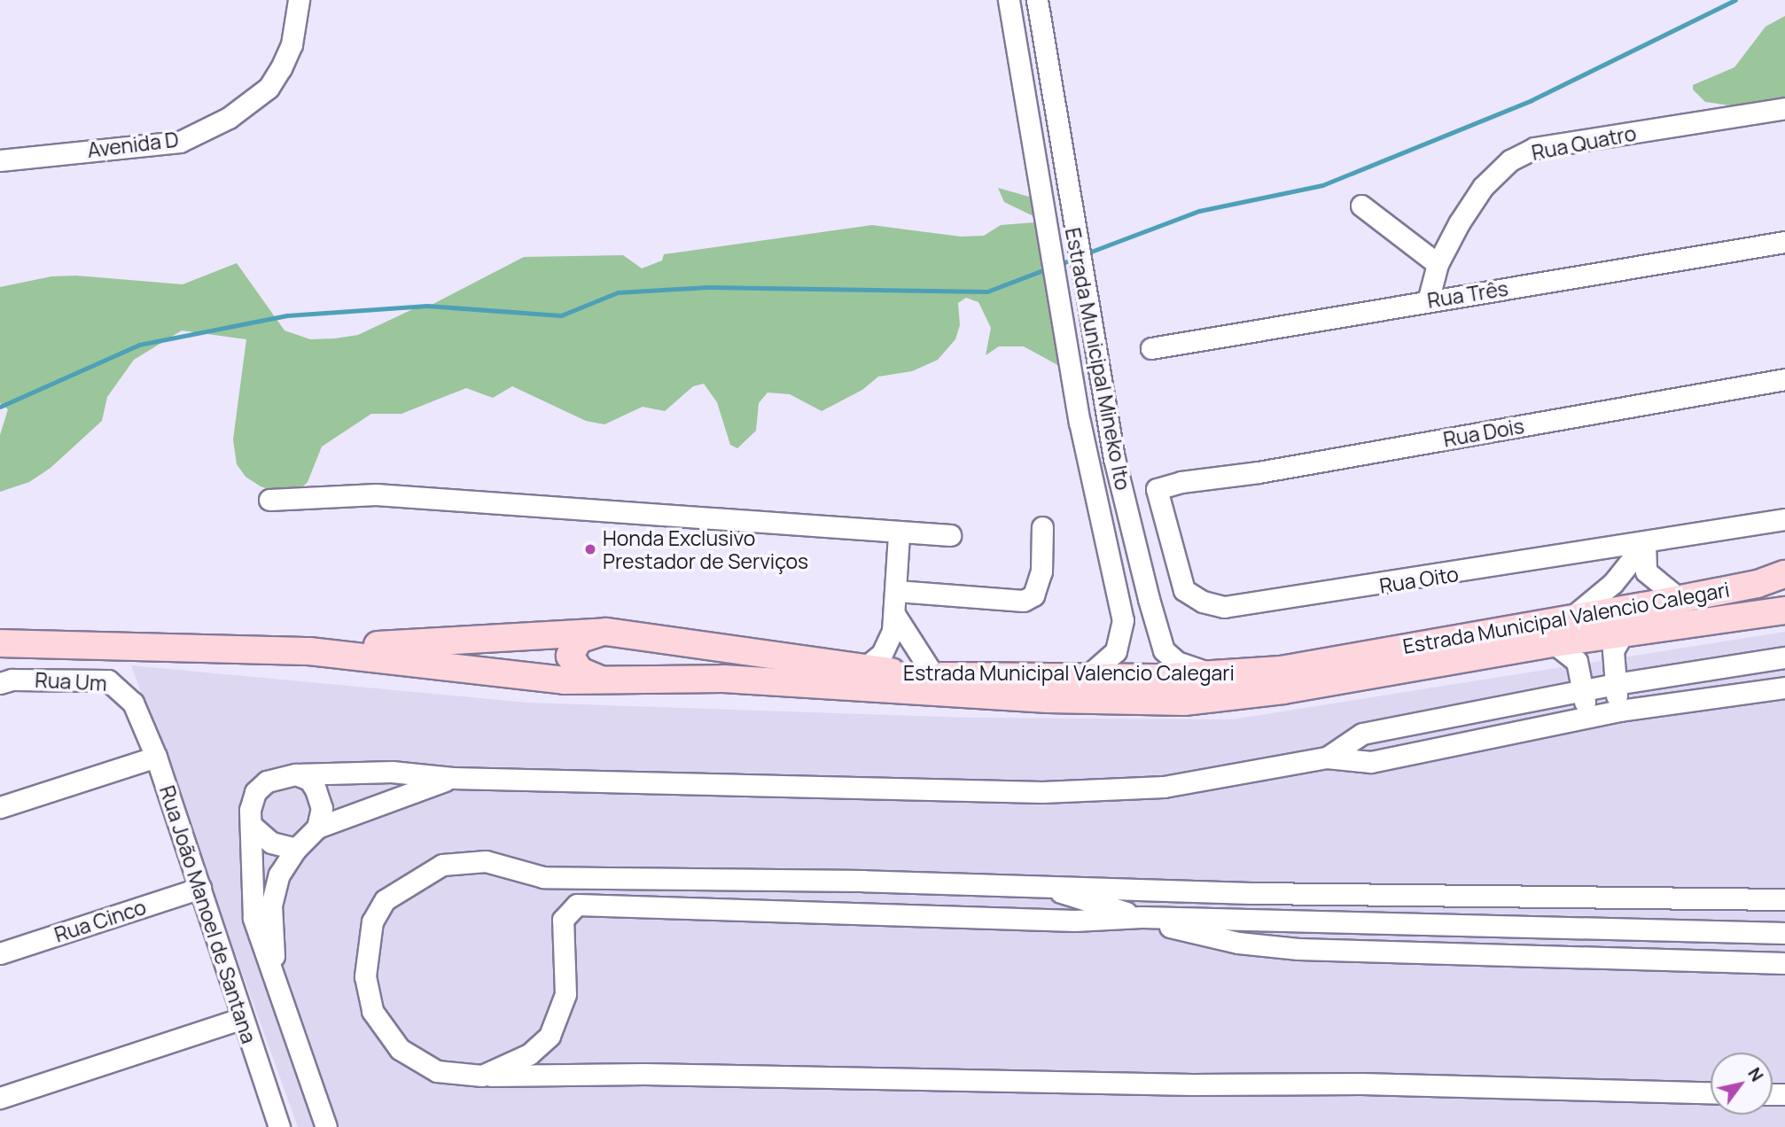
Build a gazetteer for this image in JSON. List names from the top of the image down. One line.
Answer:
{"streets":{"main road":["Estrada Municipal Valencio Calegari"],"street":["Rua Quatro","Avenida D","Rua Três","Estrada Municipal Mineko Ito","Rua Dois","Rua Oito","Rua Um","Rua João Manoel de Santana","Rua Cinco"]},"crossings":[["Rua Quatro","Rua Três"],["Estrada Municipal Mineko Ito","Estrada Municipal Valencio Calegari"],["Rua Dois","Rua Oito"],["Rua Um","Rua João Manoel de Santana"],["Rua João Manoel de Santana","Rua Cinco"]],"places":["Honda Exclusivo Prestador de Serviços"],"north":"top right"}
